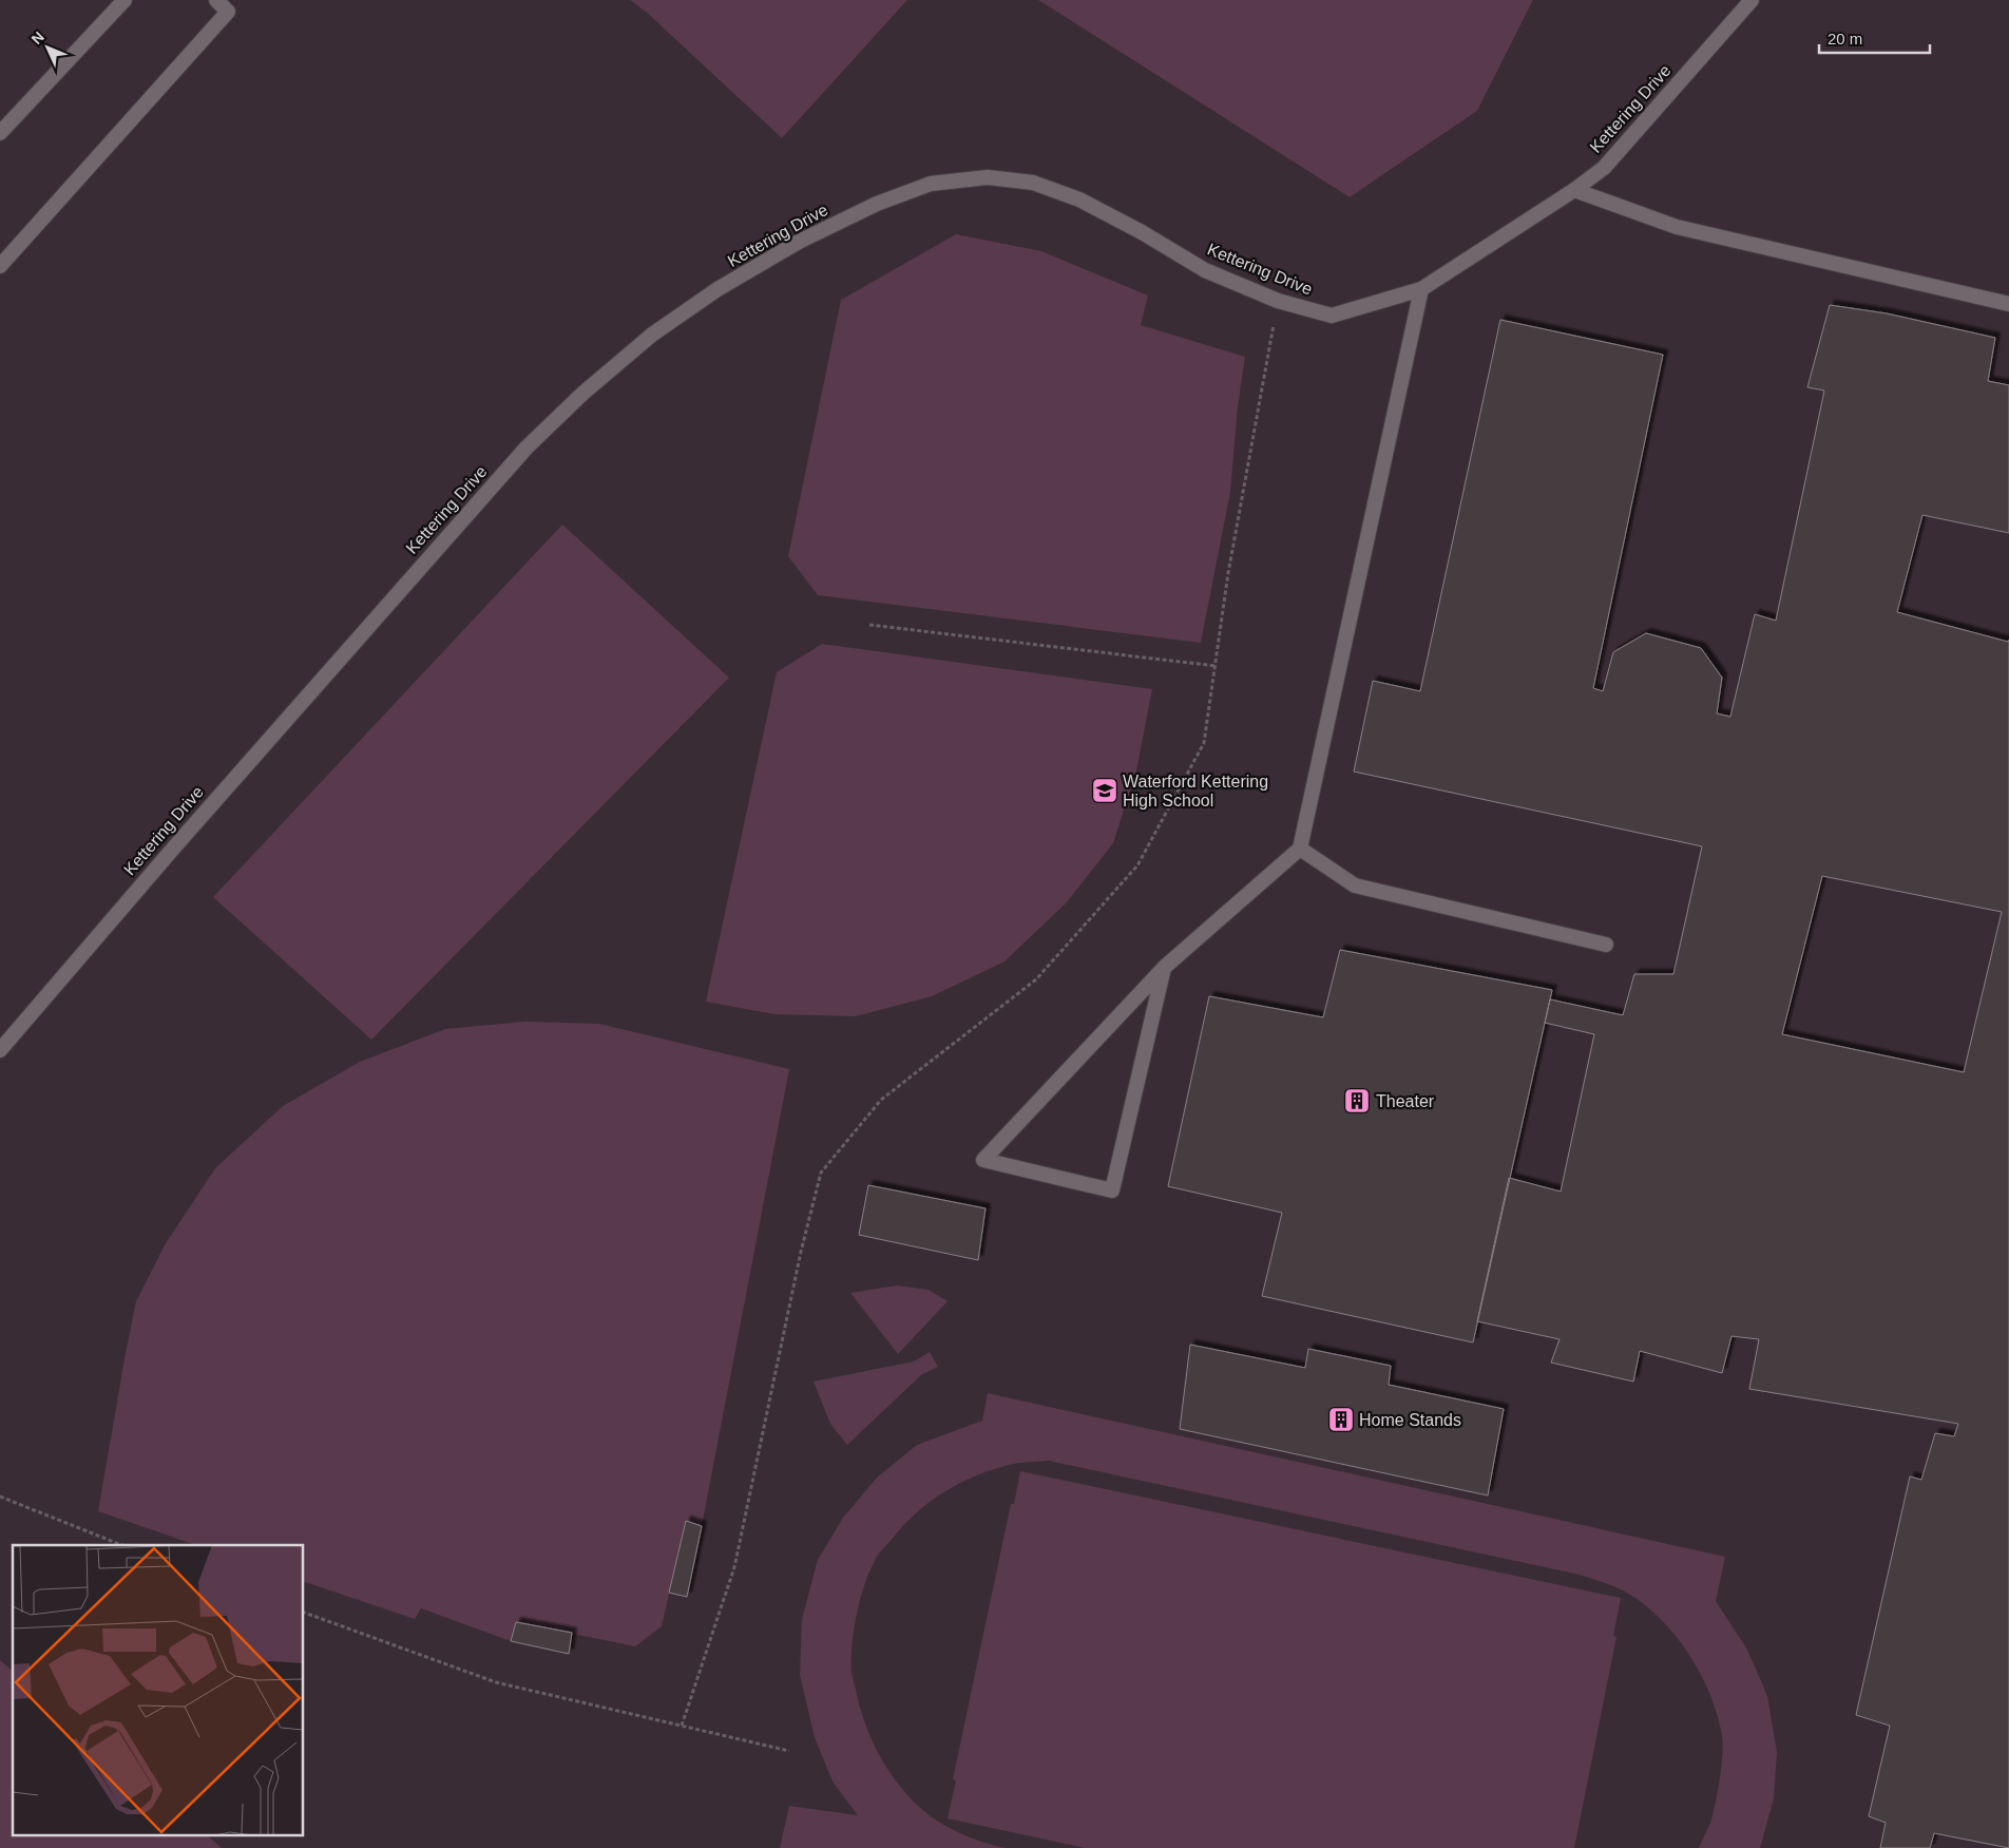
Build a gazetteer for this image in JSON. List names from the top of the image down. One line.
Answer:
{"streets":{"street":["Kettering Drive"]},"places":{"school or university":["Waterford Kettering High School"],"building":["Theater","Home Stands"]},"scale_bar":"20 m","north":"top left"}
